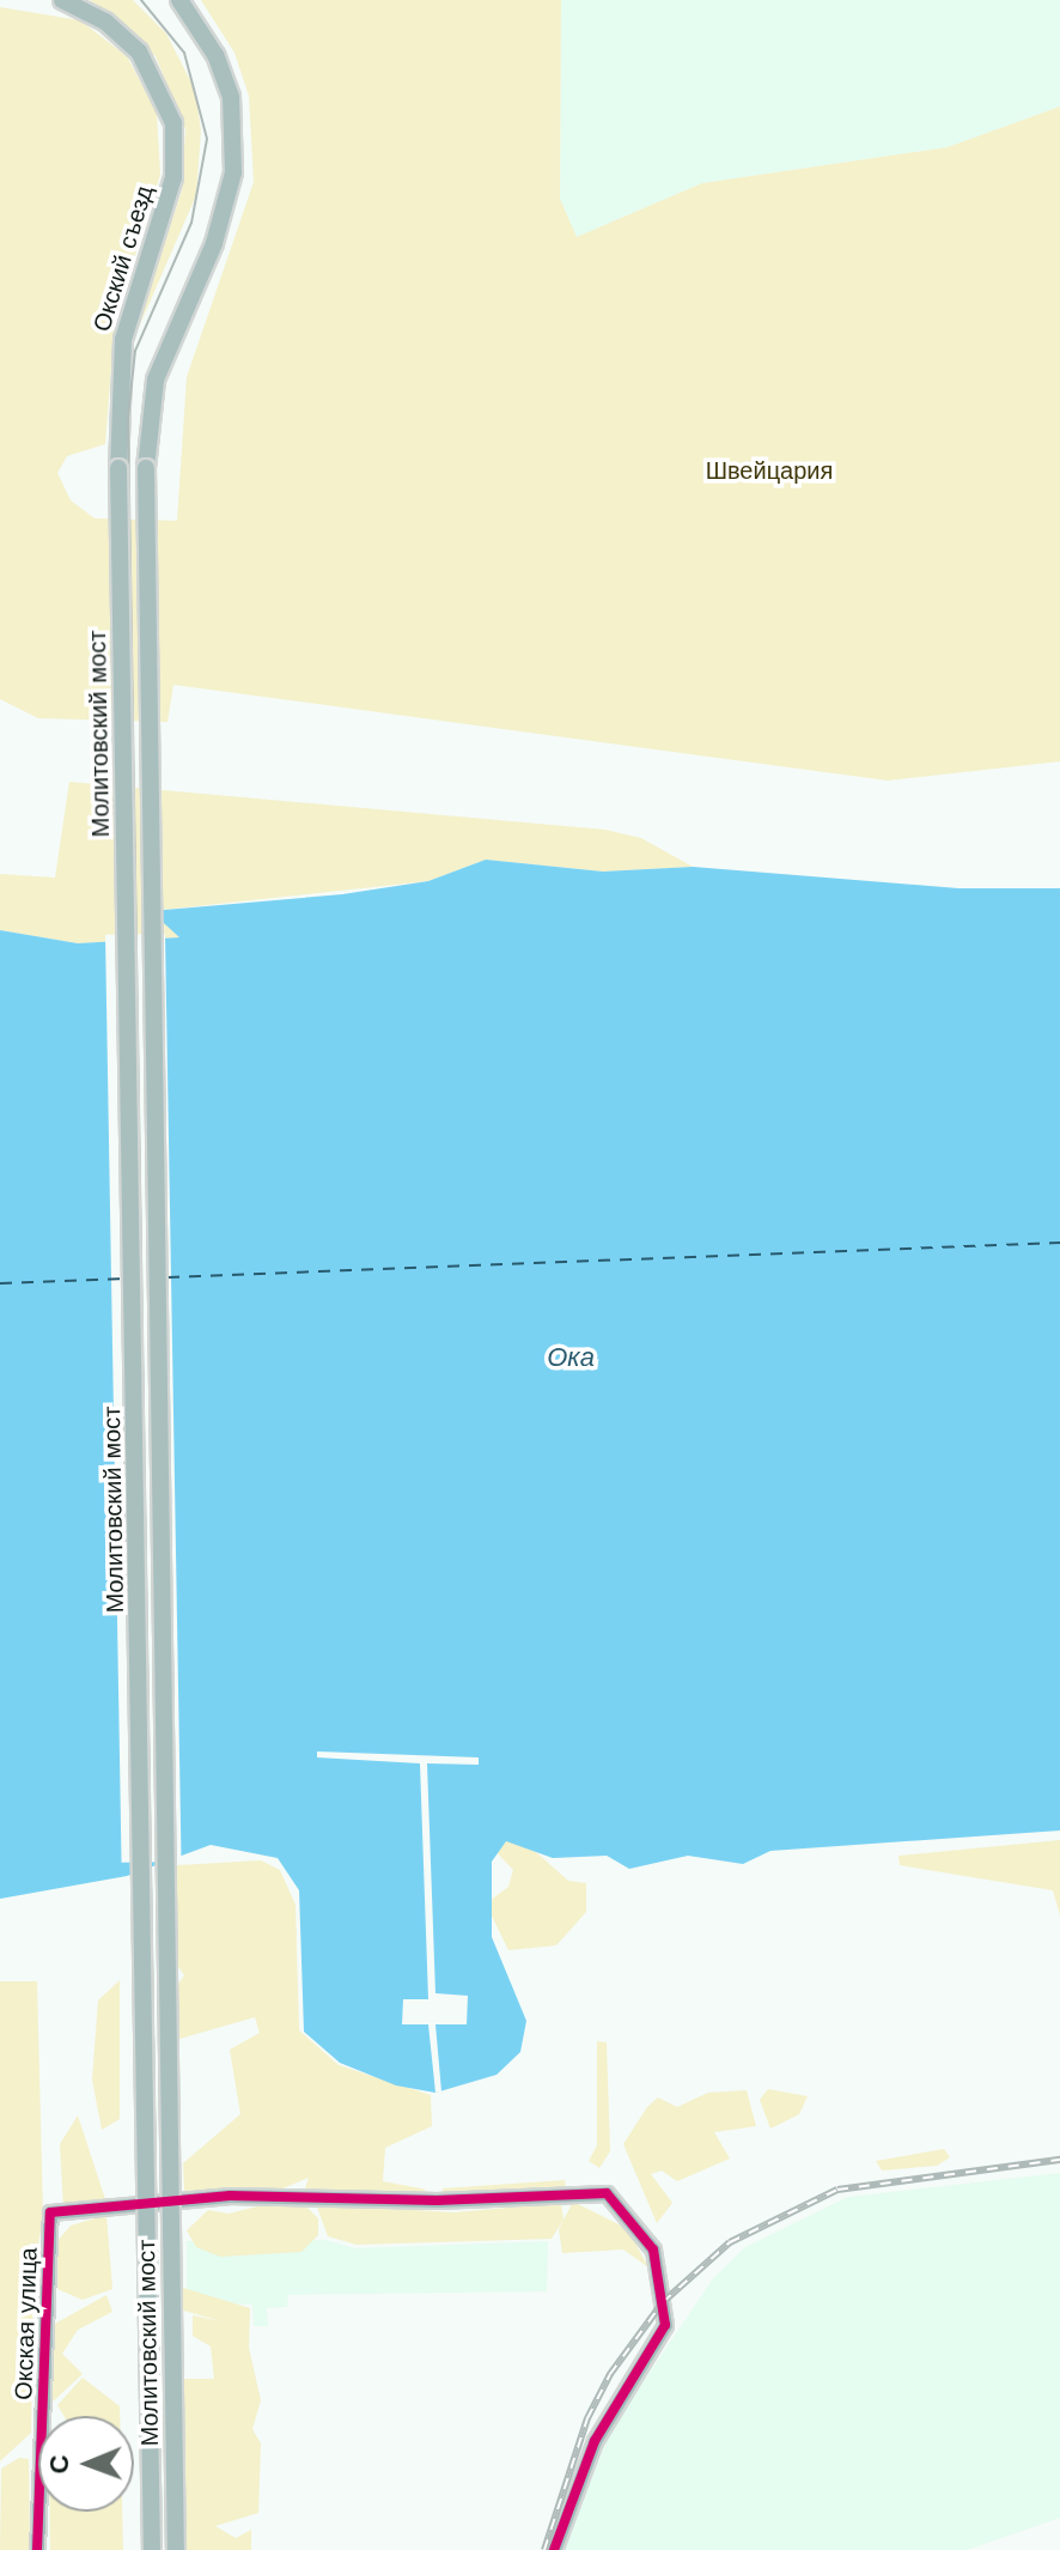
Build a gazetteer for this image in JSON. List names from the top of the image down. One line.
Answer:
{"streets":{"main road":["Окский съезд","Молитовский мост"],"street":["Окская улица"]},"crossings":[["Окский съезд","Молитовский мост"]],"water":["Ока"],"parks":["Швейцария"],"north":"left"}
